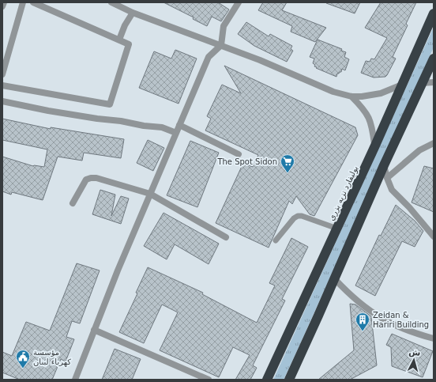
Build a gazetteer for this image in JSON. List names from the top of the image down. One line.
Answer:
{"streets":{"highway":["بوليفارد نزيه بزري"]},"places":{"supermarket":["The Spot Sidon"],"building":["Zeidan & Hariri Building"],"public building":["مؤسسة كهرباء لبنان"]},"north":"top"}
